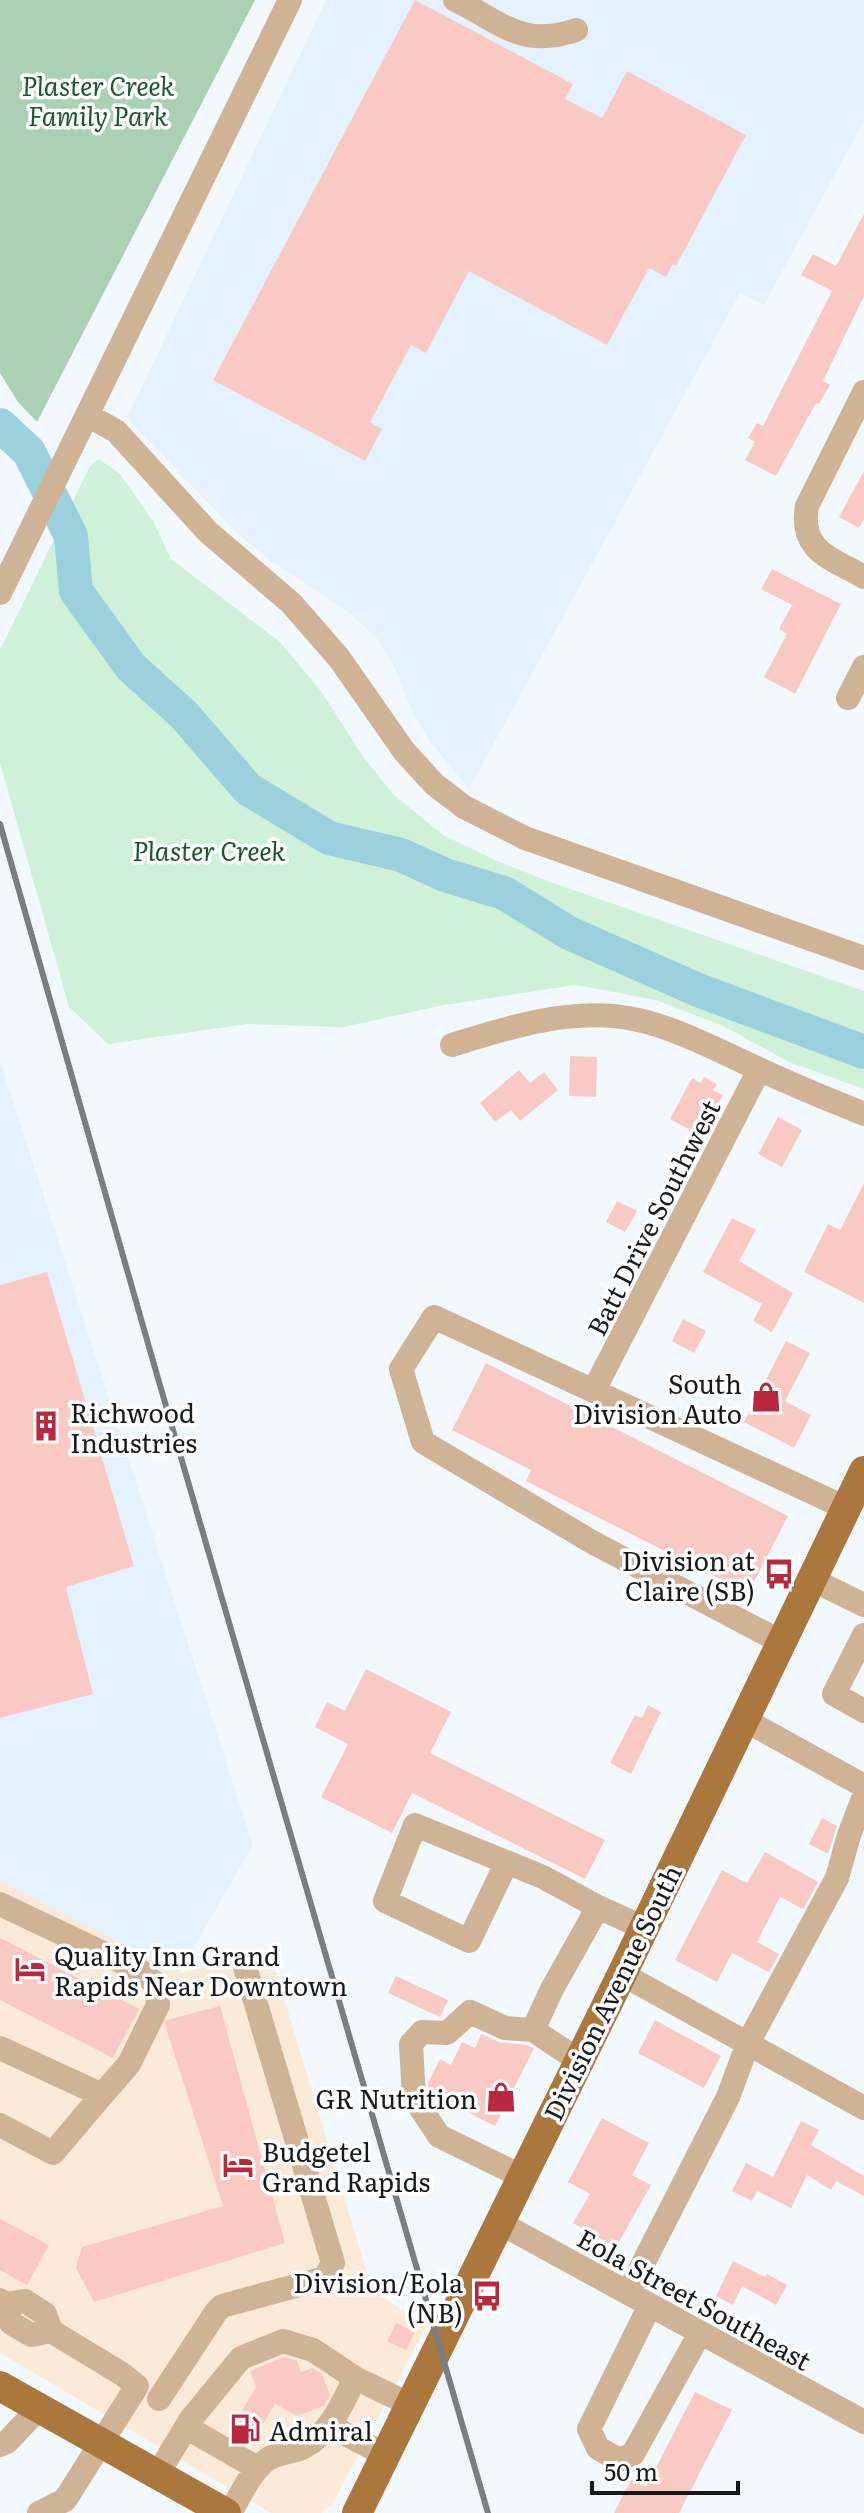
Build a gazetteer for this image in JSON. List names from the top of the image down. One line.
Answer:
{"streets":{"main road":["Division Avenue South"],"street":["Batt Drive Southwest","Eola Street Southeast"]},"crossings":[["Division Avenue South","Eola Street Southeast"]],"parks":["Plaster Creek Family Park","Plaster Creek"],"places":{"shop":["South Division Auto","GR Nutrition"],"building":["Richwood Industries"],"bus stop":["Division at Claire (SB)","Division/Eola (NB)"],"hotel":["Quality Inn Grand Rapids Near Downtown","Budgetel Grand Rapids"],"fuel station":["Admiral"]},"scale_bar":"50 m"}
